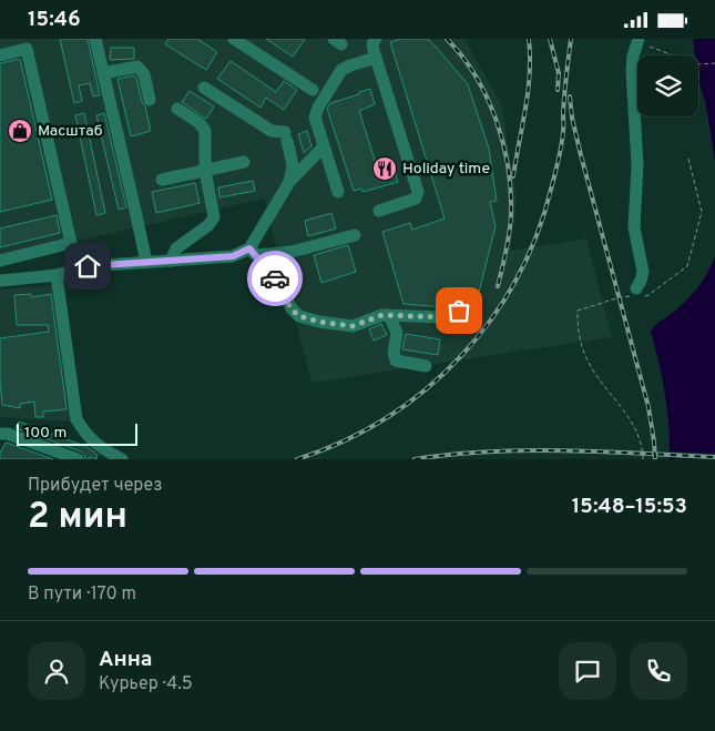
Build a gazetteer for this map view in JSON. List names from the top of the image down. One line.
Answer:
{"places":{"shop":["Масштаб"],"restaurant":["Holiday time"]},"scale_bar":"100 m","page":{"status":"15:46","scale":"100 m","heading":["2 мин","Прибудет через","15:48–15:53"],"panel":["Анна","Курьер · 4.5"],"bar":"В пути · 170 m"}}
